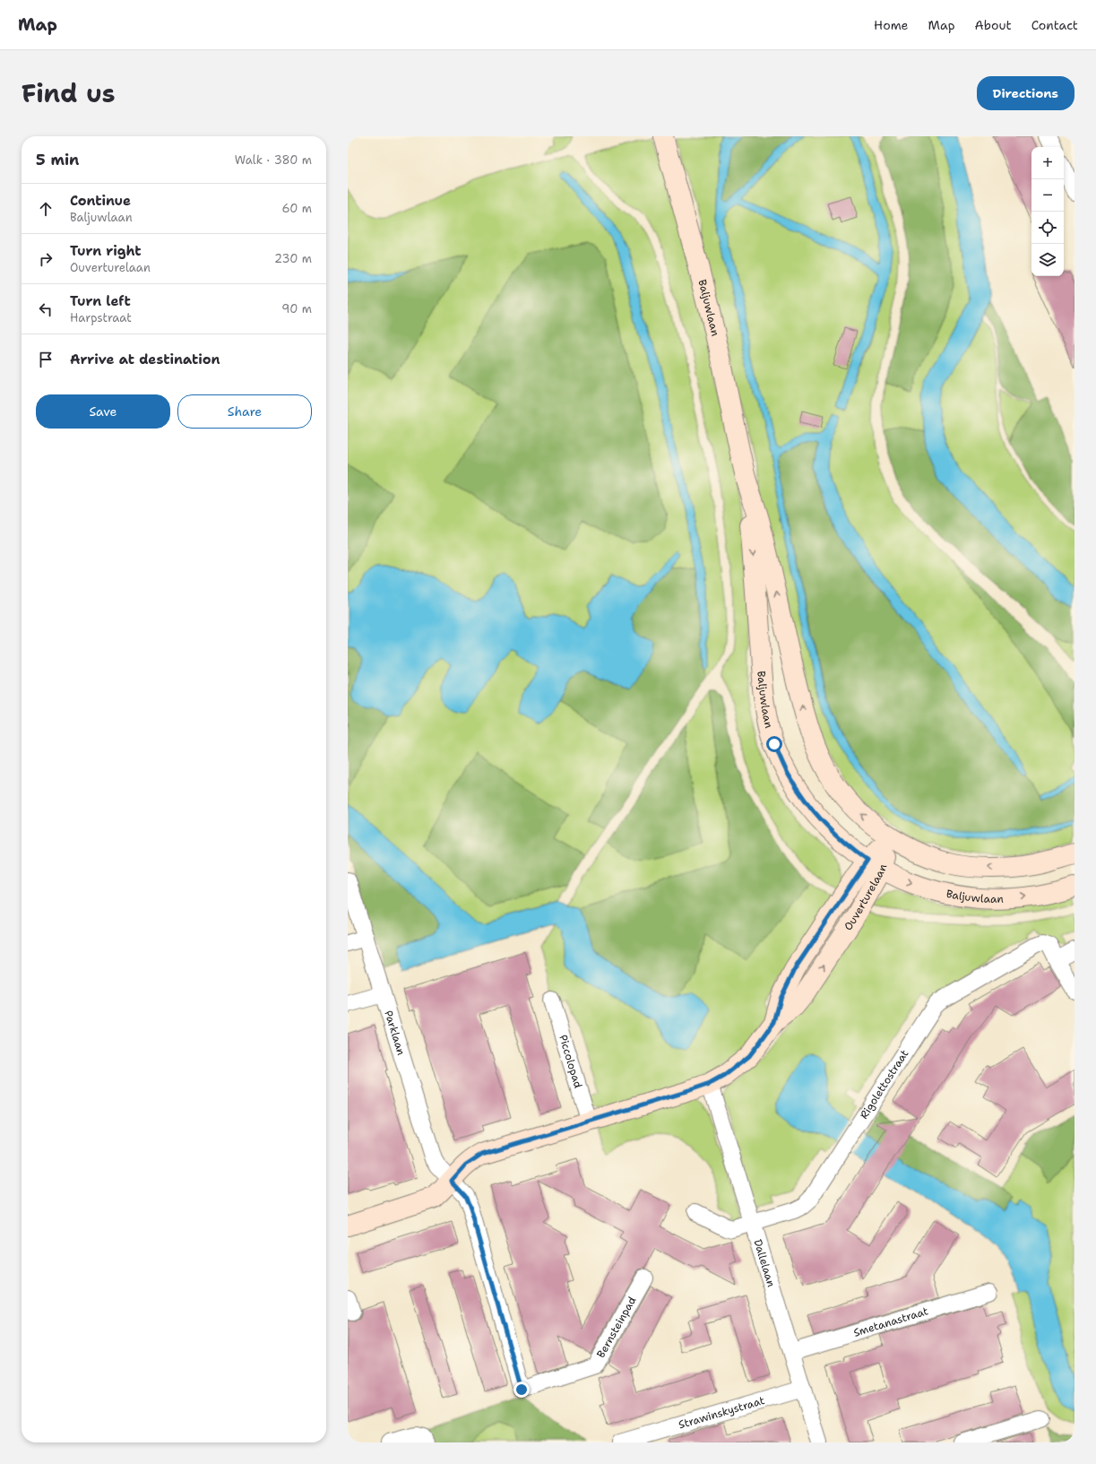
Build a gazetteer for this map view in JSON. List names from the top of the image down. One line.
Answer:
{"streets":{"main road":["Baljuwlaan","Ouverturelaan"],"street":["Parklaan","Piccolopad","Rigolettostraat","Dallelaan","Smetanastraat","Bernsteinpad","Strawinskystraat"]},"crossings":[["Baljuwlaan","Ouverturelaan"],["Ouverturelaan","Parklaan"],["Ouverturelaan","Piccolopad"],["Ouverturelaan","Dallelaan"],["Parklaan","Bernsteinpad"],["Rigolettostraat","Dallelaan"],["Dallelaan","Smetanastraat"],["Dallelaan","Strawinskystraat"]],"page":{"header":"Map","nav":["Home","Map","About","Contact"],"title":"Find us","buttons":["Directions",["Save","Share"]],"heading":["5 min","Walk · 380 m"],"map_buttons":["+","−"],"list":[["Continue","Baljuwlaan","60 m"],["Turn right","Ouverturelaan","230 m"],["Turn left","Harpstraat","90 m"],"Arrive at destination"]}}
